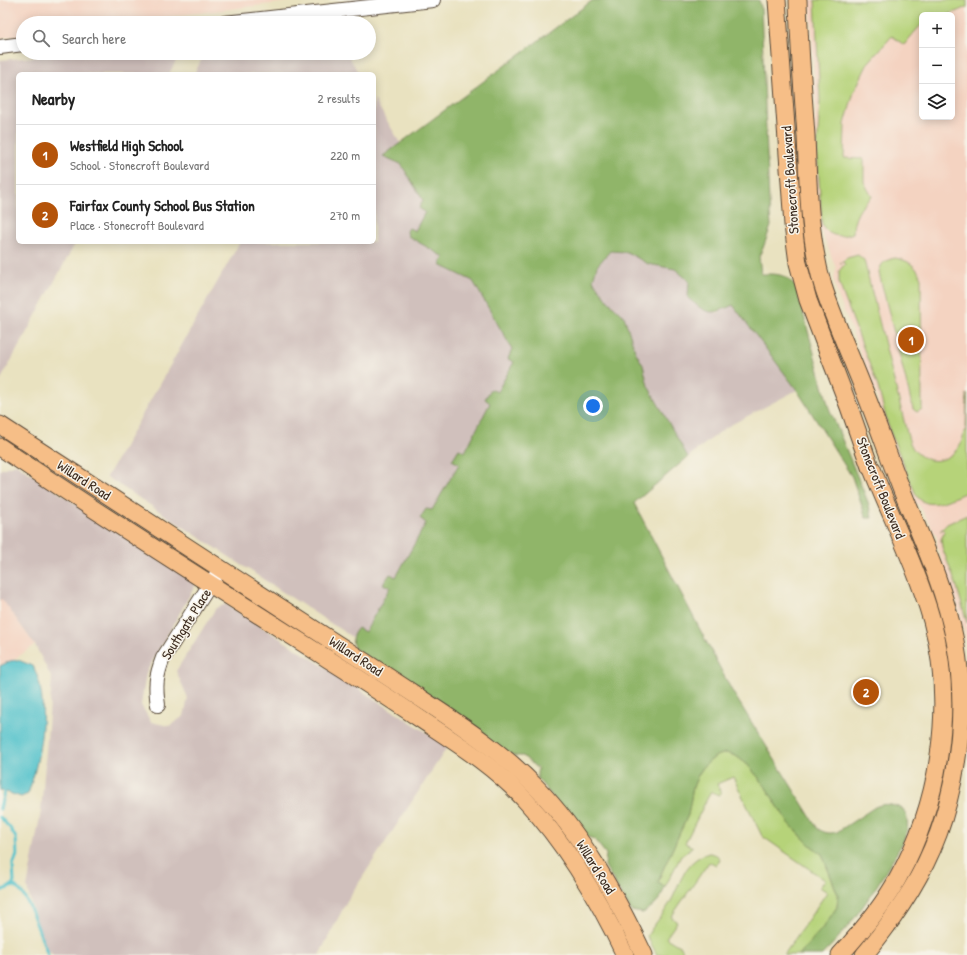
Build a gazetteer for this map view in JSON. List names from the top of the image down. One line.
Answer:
{"streets":{"main road":["Stonecroft Boulevard","Willard Road"],"street":["Southgate Place"]},"crossings":[["Willard Road","Southgate Place"]],"page":{"map_buttons":["+","−"],"search":"Search here","heading":["Nearby","2 results"],"list":[{"mark":"1","name":"Westfield High School","note":"School · Stonecroft Boulevard","value":"220 m"},{"mark":"2","name":"Fairfax County School Bus Station","note":"Place · Stonecroft Boulevard","value":"270 m"}],"pins":["1","2"]}}
